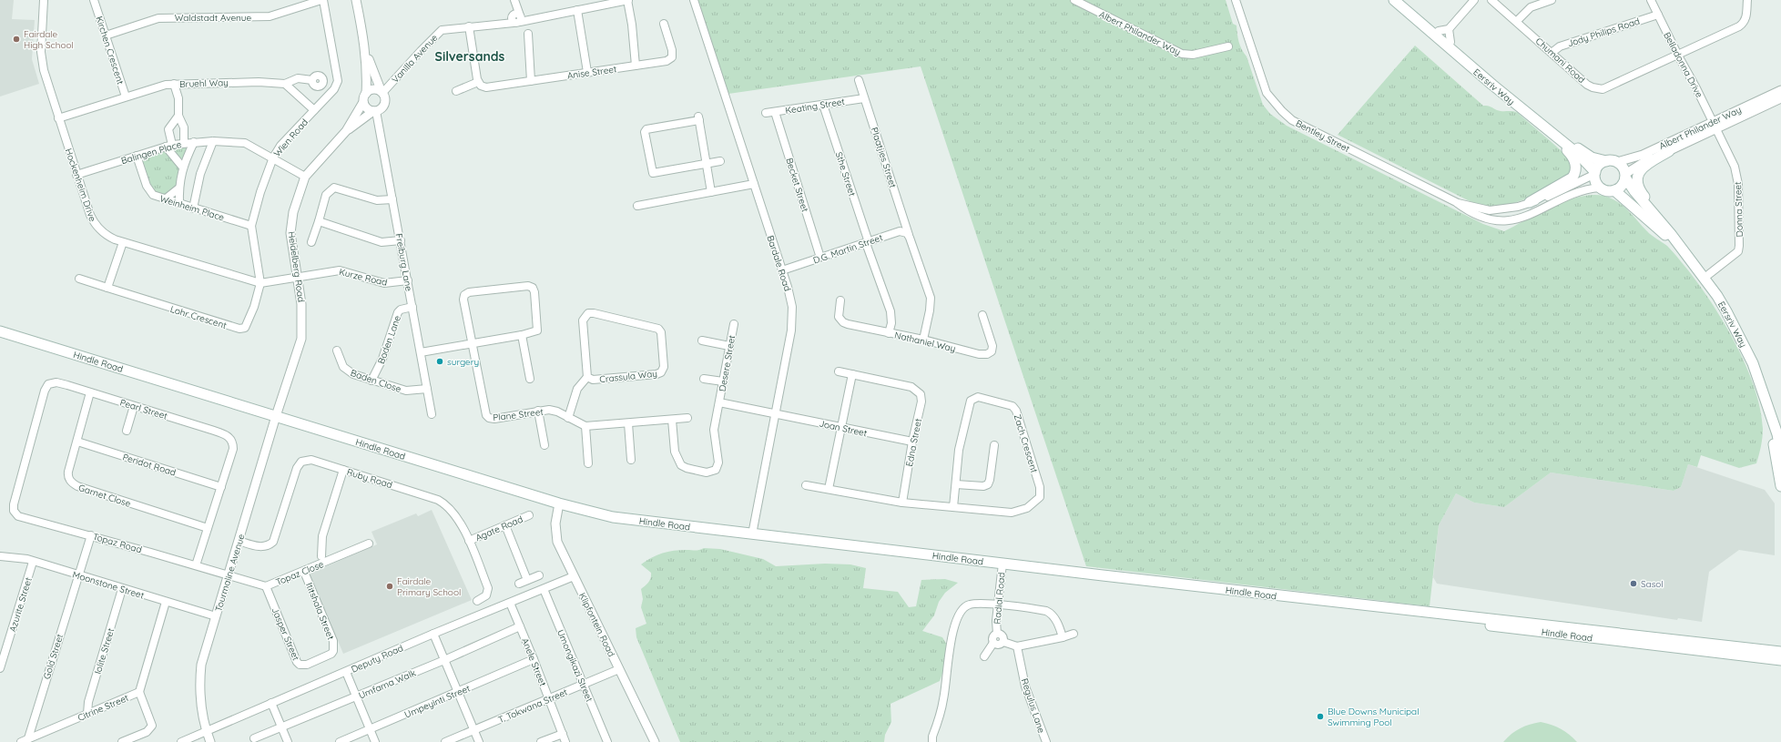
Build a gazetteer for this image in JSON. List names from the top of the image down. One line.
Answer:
{"streets":{"main road":["Eersriv Way","Hindle Road"],"street":["Waldstadt Avenue","Jody Philips Road","Albert Philander Way","Kirchen Crescent","Vanilla Avenue","Chumani Road","Belladonna Drive","Anise Street","Bruehl Way","Keating Street","Bentley Street","Wien Road","Balingen Place","Plaatjies Street","Sthe Street","Hockenheim Drive","Becket Street","Weinheim Place","Donna Street","D.G. Martin Street","Freiburg Lane","Bardale Road","Heidelberg Road","Kurze Road","Lohr Crescent","Baden Lane","Nathaniel Way","Desere Street","Crassula Way","Baden Close","Pearl Street","Plane Street","Joan Street","Edna Street","Zach Crescent","Peridot Road","Ruby Road","Garnet Close","Agate Road","Topaz Road","Tourmaline Avenue","Topaz Close","Moonstone Street","Radial Road","Azurite Street","Ititshala Street","Klipfontein Road","Jasper Street","Iolite Street","Gold Street","Deputy Road","Anele Street","Umongikazi Street","Umfama Walk","Umpeyinti Street","T. Tokwana Street","Regulus Lane","Citrine Street"]},"crossings":[["Waldstadt Avenue","Kirchen Crescent"],["Waldstadt Avenue","Wien Road"],["Jody Philips Road","Chumani Road"],["Jody Philips Road","Belladonna Drive"],["Albert Philander Way","Belladonna Drive"],["Albert Philander Way","Eersriv Way"],["Albert Philander Way","Bentley Street"],["Albert Philander Way","Donna Street"],["Kirchen Crescent","Bruehl Way"],["Kirchen Crescent","Hockenheim Drive"],["Vanilla Avenue","Freiburg Lane"],["Vanilla Avenue","Heidelberg Road"],["Chumani Road","Belladonna Drive"],["Belladonna Drive","Donna Street"],["Eersriv Way","Bentley Street"],["Eersriv Way","Donna Street"],["Keating Street","Plaatjies Street"],["Keating Street","Sthe Street"],["Keating Street","Becket Street"],["Wien Road","Balingen Place"],["Wien Road","Hockenheim Drive"],["Wien Road","Weinheim Place"],["Wien Road","Lohr Crescent"],["Balingen Place","Hockenheim Drive"],["Balingen Place","Weinheim Place"],["Balingen Place","Heidelberg Road"],["Plaatjies Street","D.G. Martin Street"],["Plaatjies Street","Nathaniel Way"],["Sthe Street","D.G. Martin Street"],["Sthe Street","Nathaniel Way"],["Hockenheim Drive","Heidelberg Road"],["Hockenheim Drive","Kurze Road"],["Hockenheim Drive","Lohr Crescent"],["Becket Street","D.G. Martin Street"],["D.G. Martin Street","Bardale Road"],["Freiburg Lane","Heidelberg Road"],["Freiburg Lane","Kurze Road"],["Freiburg Lane","Baden Lane"],["Freiburg Lane","Baden Close"],["Bardale Road","Hindle Road"],["Bardale Road","Joan Street"],["Heidelberg Road","Kurze Road"],["Heidelberg Road","Hindle Road"],["Heidelberg Road","Tourmaline Avenue"],["Baden Lane","Baden Close"],["Hindle Road","Tourmaline Avenue"],["Hindle Road","Radial Road"],["Hindle Road","Klipfontein Road"],["Desere Street","Joan Street"],["Crassula Way","Plane Street"],["Pearl Street","Peridot Road"],["Pearl Street","Garnet Close"],["Pearl Street","Topaz Road"],["Joan Street","Edna Street"],["Edna Street","Zach Crescent"],["Peridot Road","Garnet Close"],["Ruby Road","Agate Road"],["Ruby Road","Tourmaline Avenue"],["Topaz Road","Tourmaline Avenue"],["Topaz Road","Topaz Close"],["Topaz Road","Gold Street"],["Tourmaline Avenue","Topaz Close"],["Tourmaline Avenue","Moonstone Street"],["Tourmaline Avenue","Deputy Road"],["Topaz Close","Ititshala Street"],["Topaz Close","Jasper Street"],["Moonstone Street","Azurite Street"],["Moonstone Street","Iolite Street"],["Moonstone Street","Gold Street"],["Moonstone Street","Citrine Street"],["Ititshala Street","Jasper Street"],["Klipfontein Road","Deputy Road"],["Klipfontein Road","T. Tokwana Street"],["Iolite Street","Citrine Street"],["Gold Street","Citrine Street"],["Deputy Road","Anele Street"],["Deputy Road","Umongikazi Street"],["Anele Street","Umfama Walk"],["Anele Street","Umpeyinti Street"],["Anele Street","T. Tokwana Street"],["Umongikazi Street","T. Tokwana Street"]],"districts":["Silversands"],"places":["Fairdale High School","surgery","Sasol","Fairdale Primary School","Blue Downs Municipal Swimming Pool"]}
